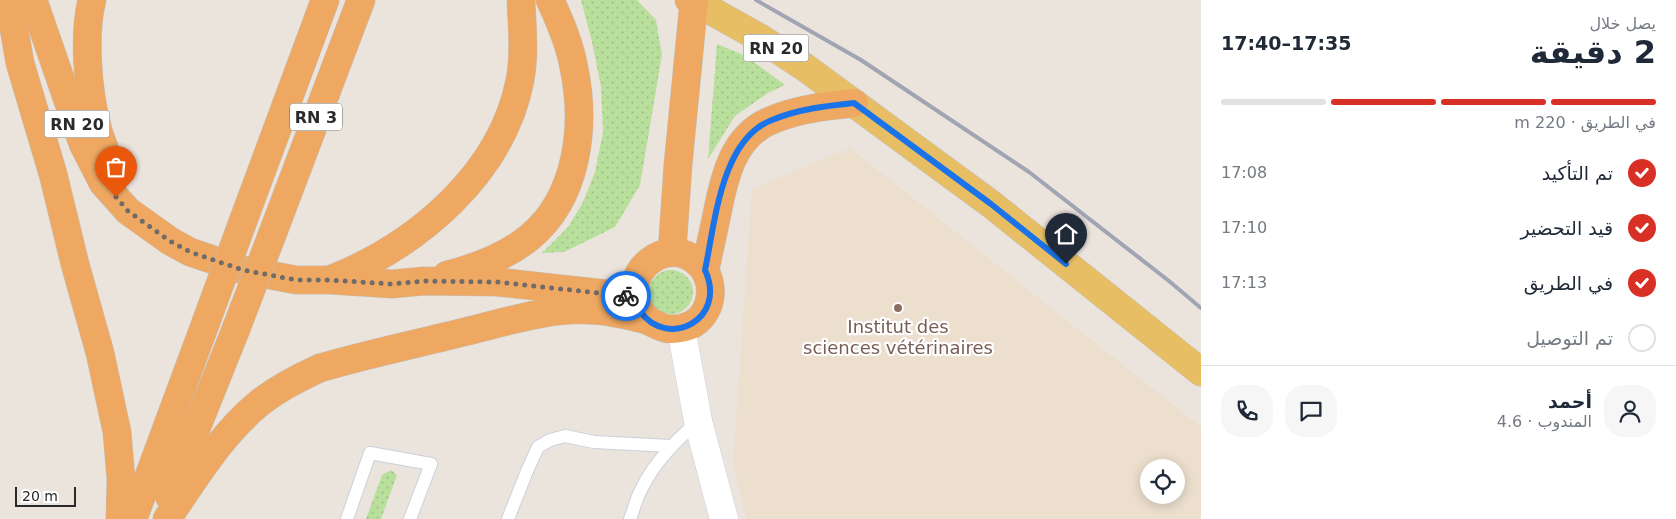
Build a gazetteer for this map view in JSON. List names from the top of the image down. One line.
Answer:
{"streets":{"highway":["RN 20","RN 3"]},"places":["Institut des sciences vétérinaires"],"scale_bar":"20 m","page":{"heading":["2 دقيقة","يصل خلال","17:35–17:40"],"panel":["أحمد","المندوب · 4.6"],"bar":"في الطريق · 220 m","list":[["تم التأكيد","17:08"],["قيد التحضير","17:10"],["في الطريق","17:13"],"تم التوصيل"],"scale":"20 m"}}
